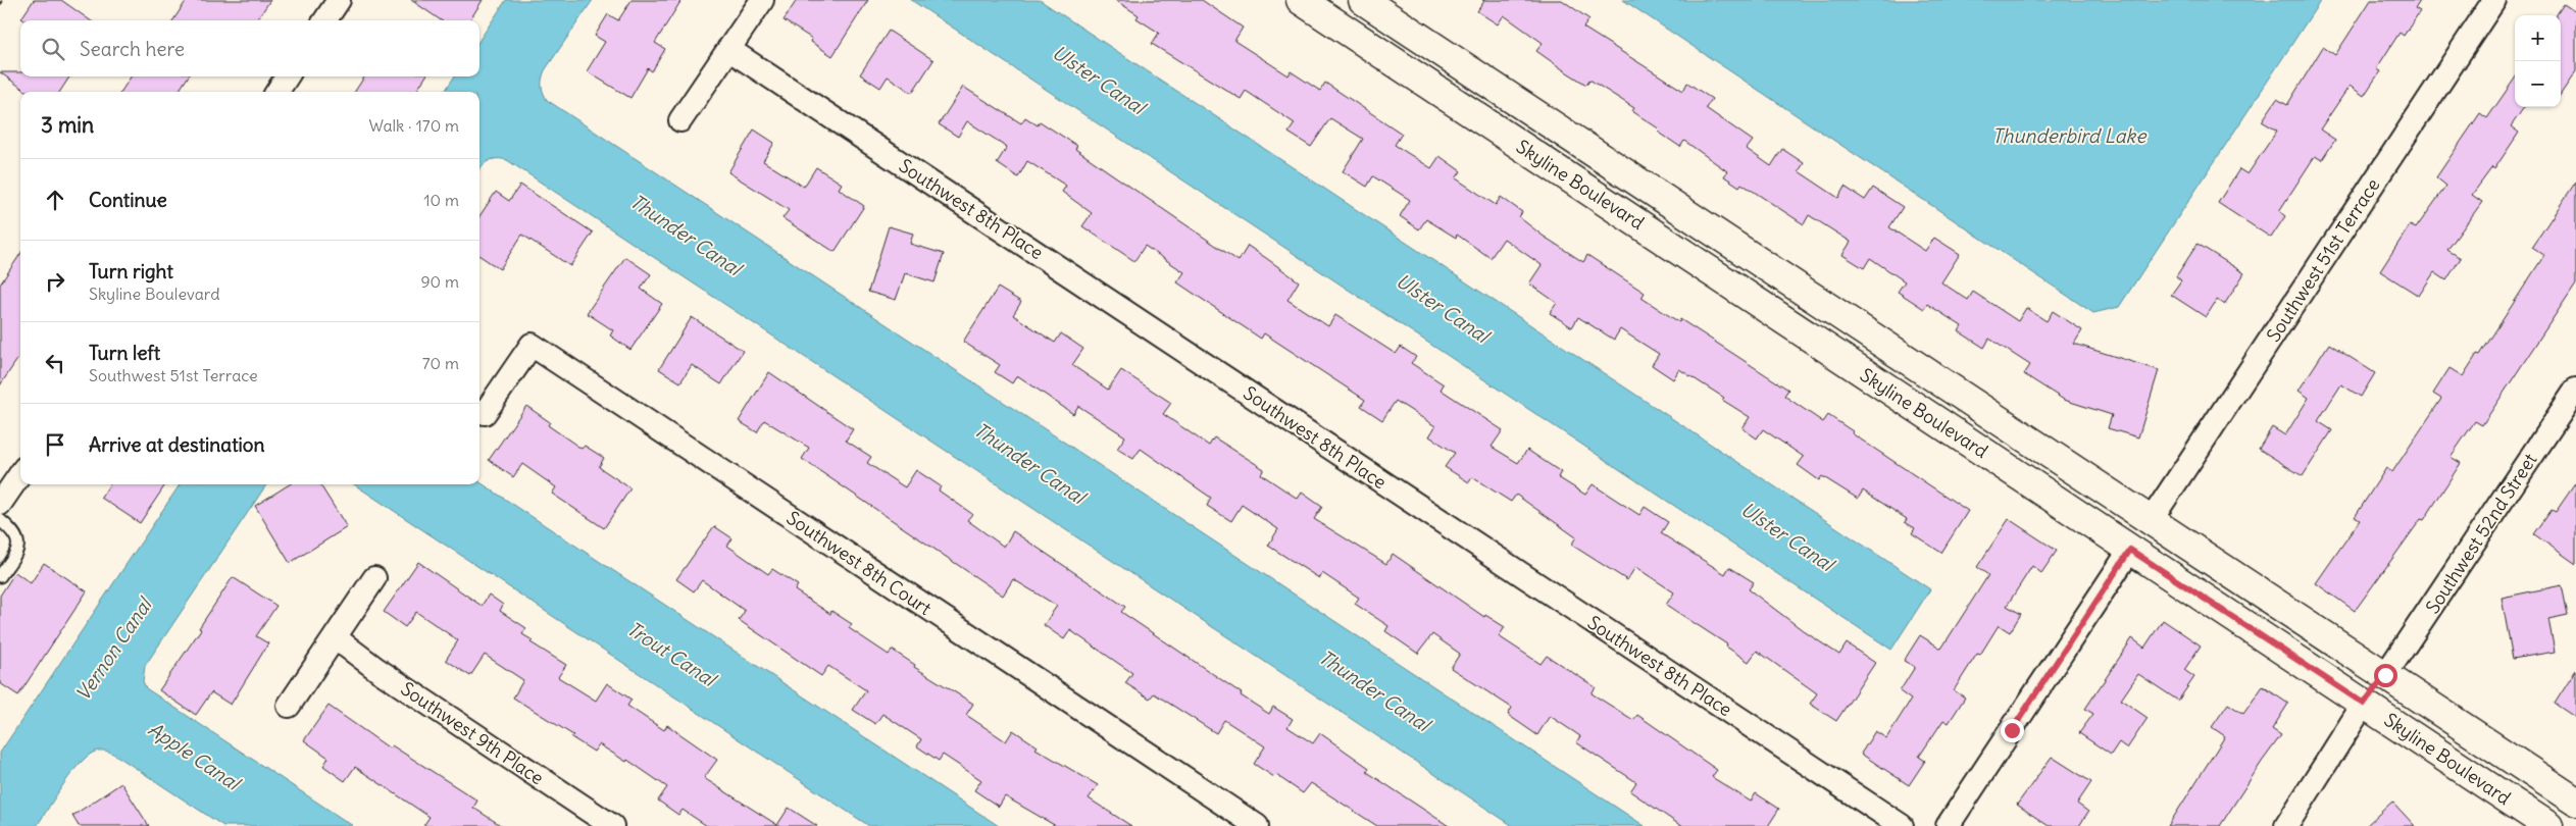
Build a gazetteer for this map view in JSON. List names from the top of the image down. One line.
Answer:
{"streets":{"street":["Skyline Boulevard","Southwest 8th Place","Southwest 51st Terrace","Southwest 52nd Street","Southwest 8th Court","Southwest 9th Place"]},"crossings":[["Skyline Boulevard","Southwest 51st Terrace"],["Skyline Boulevard","Southwest 52nd Street"]],"water":["Ulster Canal","Thunderbird Lake","Thunder Canal","Vernon Canal","Trout Canal","Apple Canal"],"page":{"map_buttons":["+","−"],"search":"Search here","heading":["3 min","Walk · 170 m"],"list":[["Continue","10 m"],["Turn right","Skyline Boulevard","90 m"],["Turn left","Southwest 51st Terrace","70 m"],"Arrive at destination"]}}
